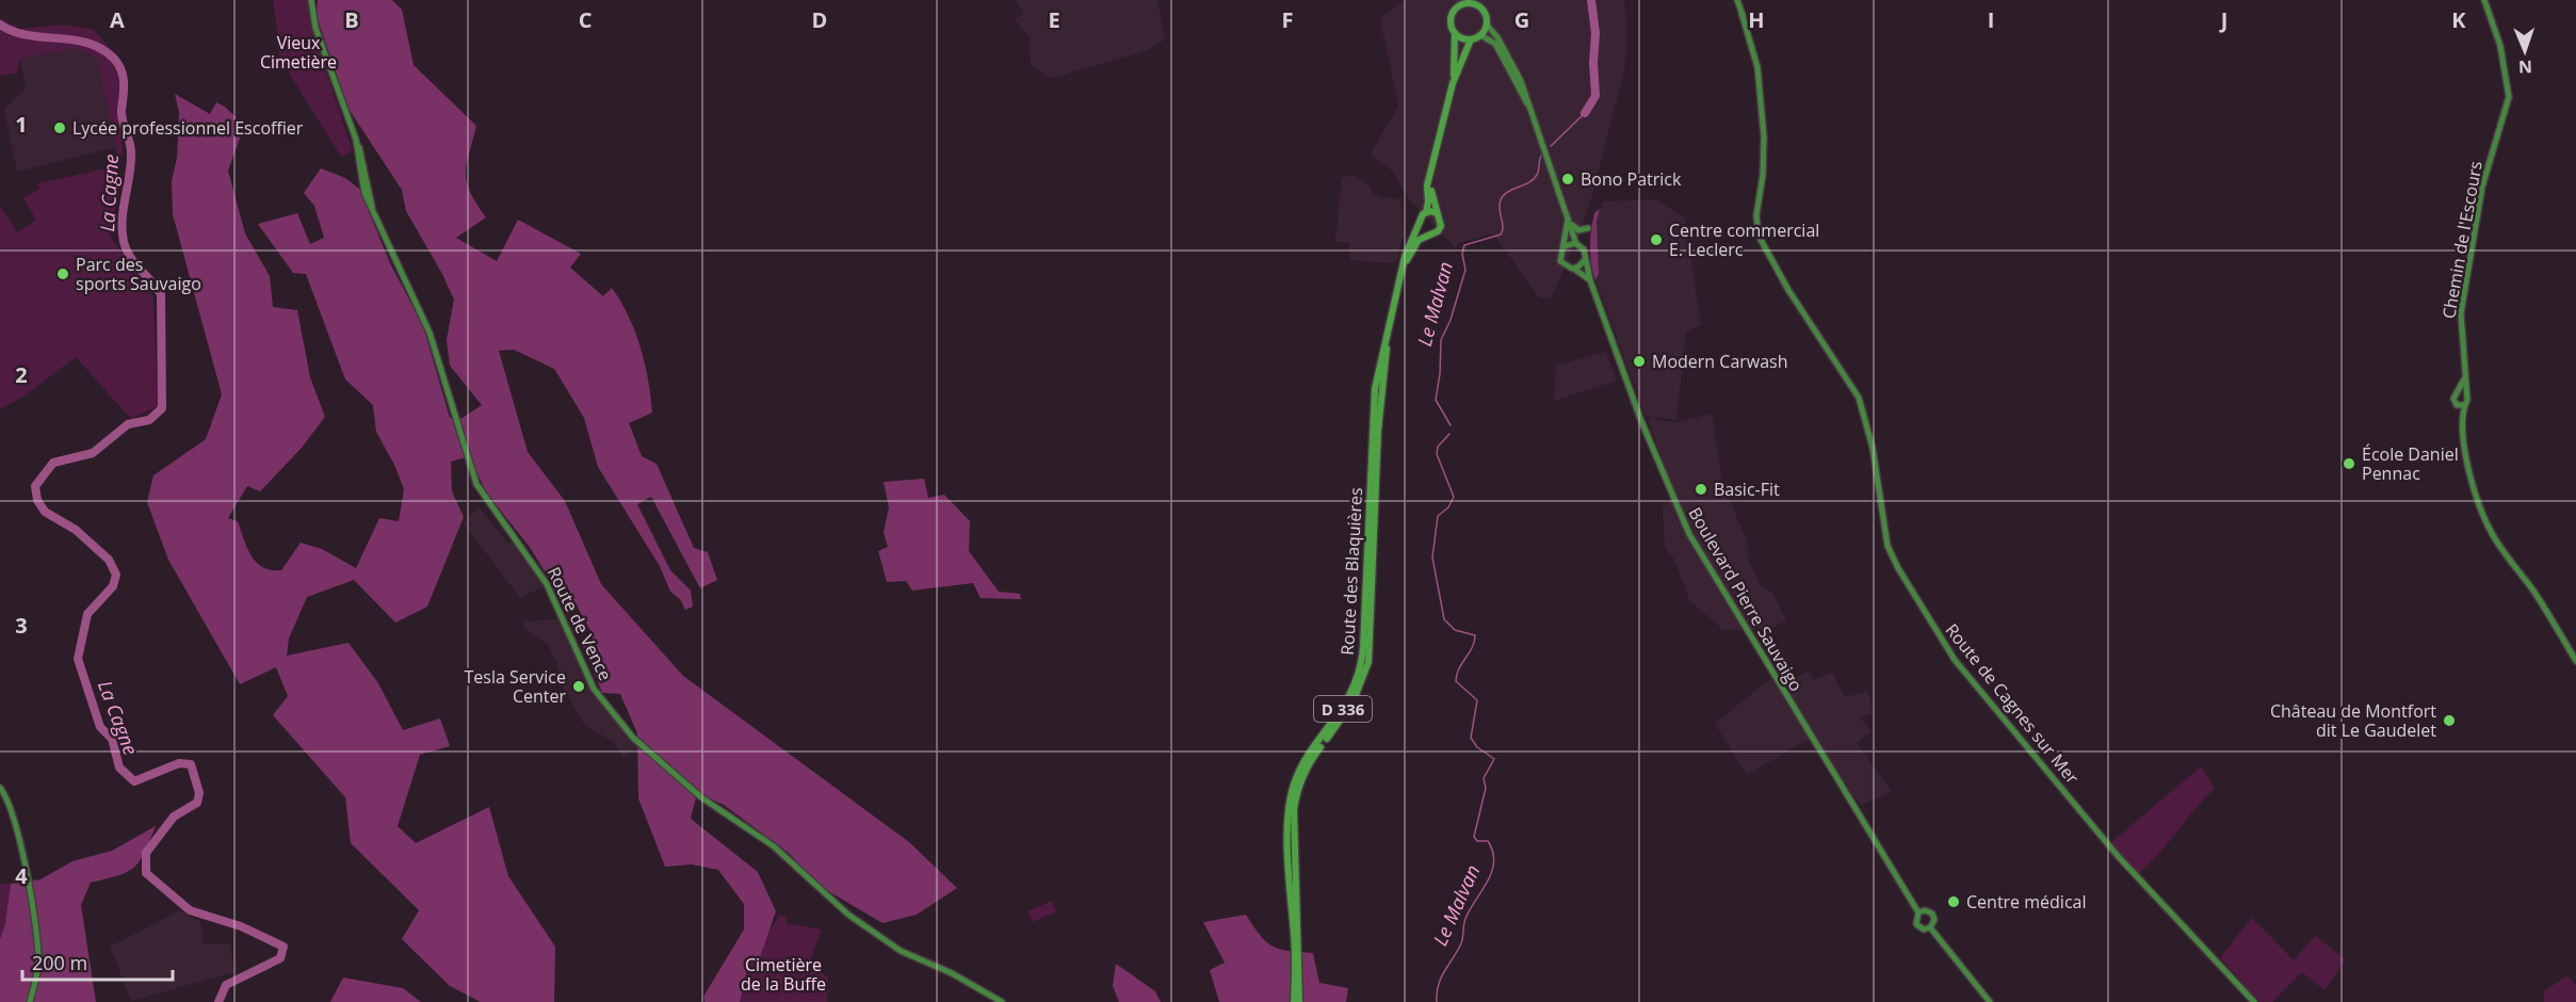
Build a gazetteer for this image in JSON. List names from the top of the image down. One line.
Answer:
{"streets":{"main road":["Chemin de l'Escours","Route des Blaquières","Boulevard Pierre Sauvaigo","Route de Vence","Route de Cagnes sur Mer","D 336"]},"water":["La Cagne","Le Malvan"],"parks":["Vieux Cimetière","Cimetière de la Buffe"],"places":["Lycée professionnel Escoffier","Bono Patrick","Centre commercial E. Leclerc","Parc des sports Sauvaigo","Modern Carwash","École Daniel Pennac","Basic-Fit","Tesla Service Center","Château de Montfort dit Le Gaudelet","Centre médical"],"scale_bar":"200 m","north":"bottom","grid":{"columns":["A","B","C","D","E","F","G","H","I","J","K"],"rows":["1","2","3","4"]}}
